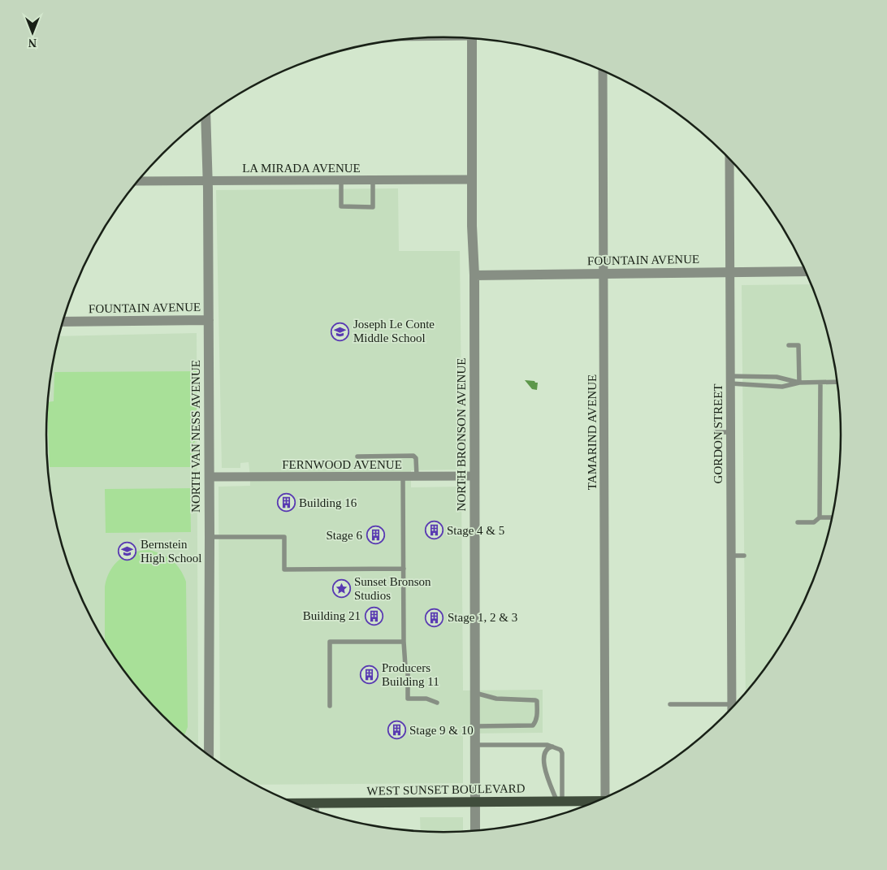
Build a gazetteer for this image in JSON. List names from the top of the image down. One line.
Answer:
{"streets":{"main road":["WEST SUNSET BOULEVARD"],"street":["LA MIRADA AVENUE","FOUNTAIN AVENUE","TAMARIND AVENUE","GORDON STREET","NORTH BRONSON AVENUE","NORTH VAN NESS AVENUE","FERNWOOD AVENUE"]},"crossings":[["LA MIRADA AVENUE","NORTH BRONSON AVENUE"],["LA MIRADA AVENUE","NORTH VAN NESS AVENUE"],["FOUNTAIN AVENUE","TAMARIND AVENUE"],["FOUNTAIN AVENUE","GORDON STREET"],["FOUNTAIN AVENUE","NORTH BRONSON AVENUE"],["FOUNTAIN AVENUE","NORTH VAN NESS AVENUE"],["NORTH BRONSON AVENUE","FERNWOOD AVENUE"],["NORTH BRONSON AVENUE","WEST SUNSET BOULEVARD"],["NORTH VAN NESS AVENUE","FERNWOOD AVENUE"]],"places":{"school or university":["Joseph Le Conte Middle School","Bernstein High School"],"building":["Building 16","Stage 4 & 5","Stage 6","Building 21","Stage 1, 2 & 3","Producers Building 11","Stage 9 & 10"],"place":["Sunset Bronson Studios"]},"north":"bottom"}
